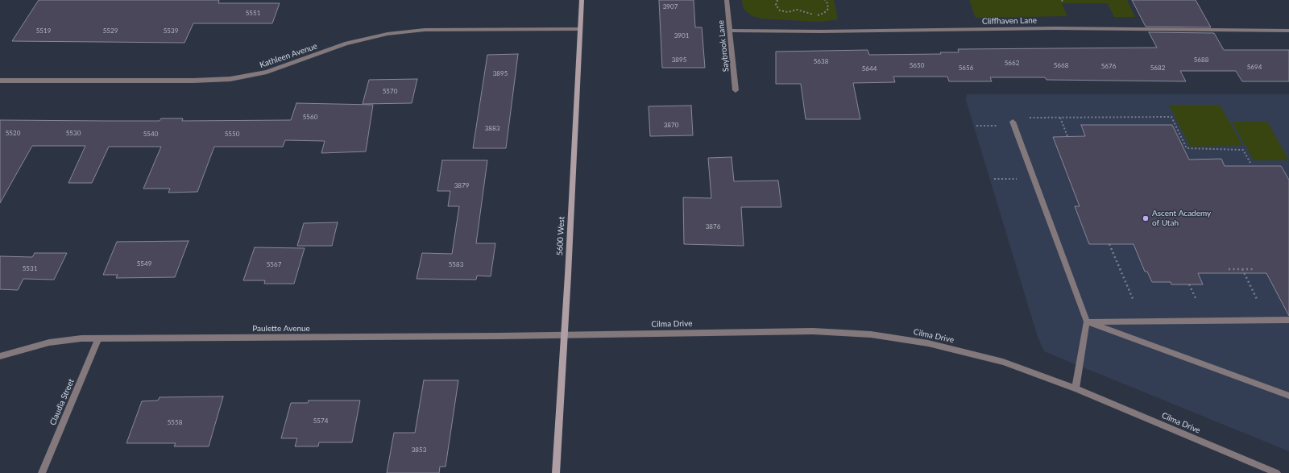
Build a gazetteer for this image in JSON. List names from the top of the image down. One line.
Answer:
{"streets":{"main road":["5600 West"],"street":["Cliffhaven Lane","Saybrook Lane","Kathleen Avenue","Cilma Drive","Paulette Avenue","Claudia Street"]},"crossings":[["Cliffhaven Lane","Saybrook Lane"],["Kathleen Avenue","5600 West"],["5600 West","Cilma Drive"],["5600 West","Paulette Avenue"],["Cilma Drive","Paulette Avenue"],["Paulette Avenue","Claudia Street"]],"places":["Ascent Academy of Utah"],"house_numbers":["3907","5551","5519","5529","5539","3901","3895","5688","5638","5662","5650","5668","5676","5694","5656","5682","5644","3895","5570","5560","3870","3883","5520","5530","5540","5550","3879","3876","5549","5567","5583","5531","5574","5558","3853"]}
